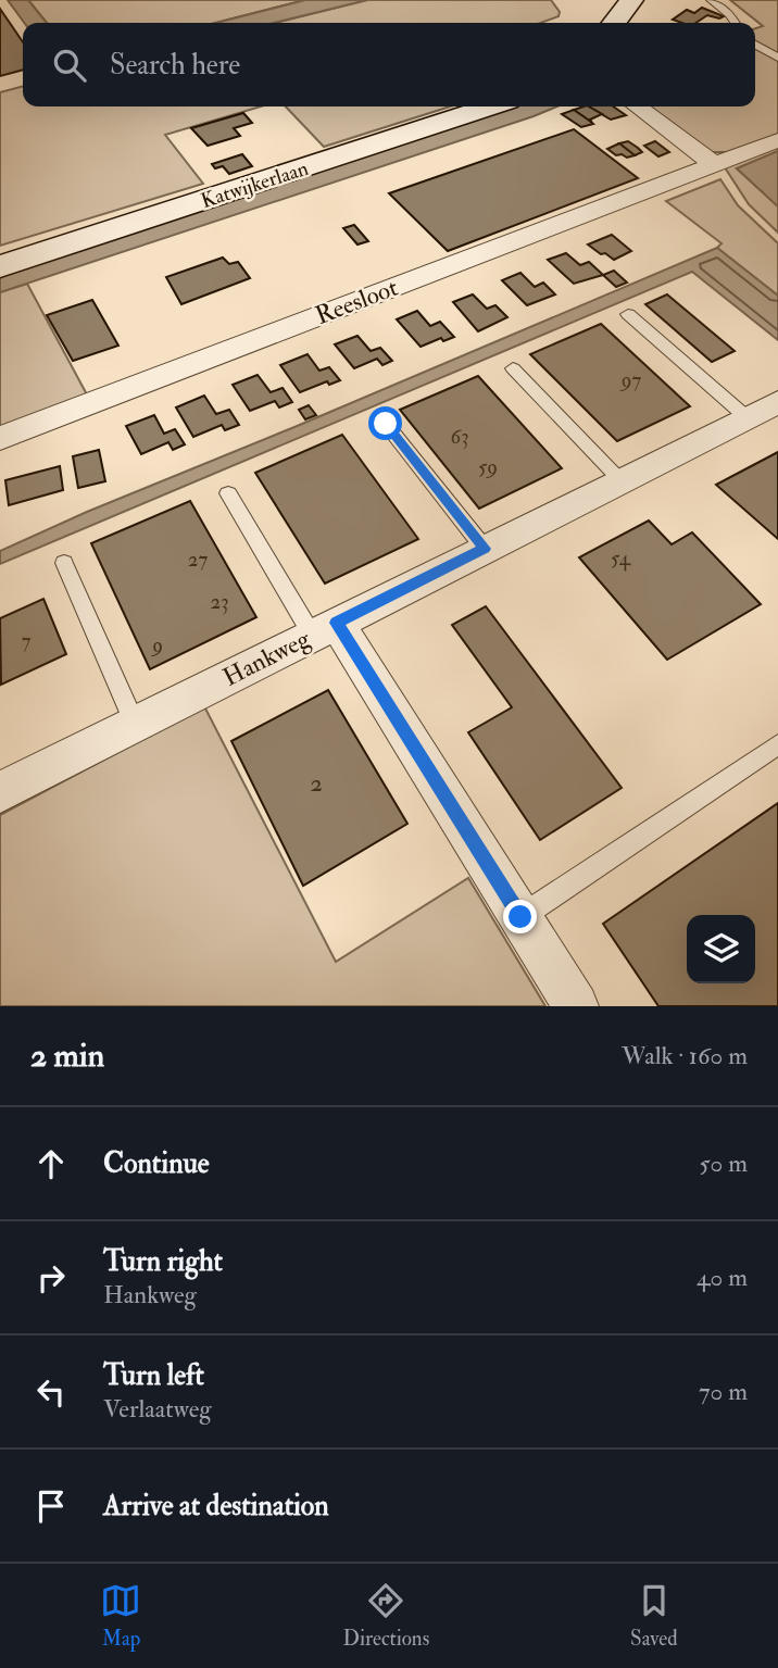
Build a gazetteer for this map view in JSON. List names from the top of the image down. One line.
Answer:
{"streets":{"street":["Katwijkerlaan","Reesloot","Hankweg"]},"house_numbers":["97","63","59","54","27","23","7","9","2"],"page":{"search":"Search here","heading":["2 min","Walk · 160 m"],"list":[["Continue","50 m"],["Turn right","Hankweg","40 m"],["Turn left","Verlaatweg","70 m"],"Arrive at destination"],"nav":["Map","Directions","Saved"]}}
